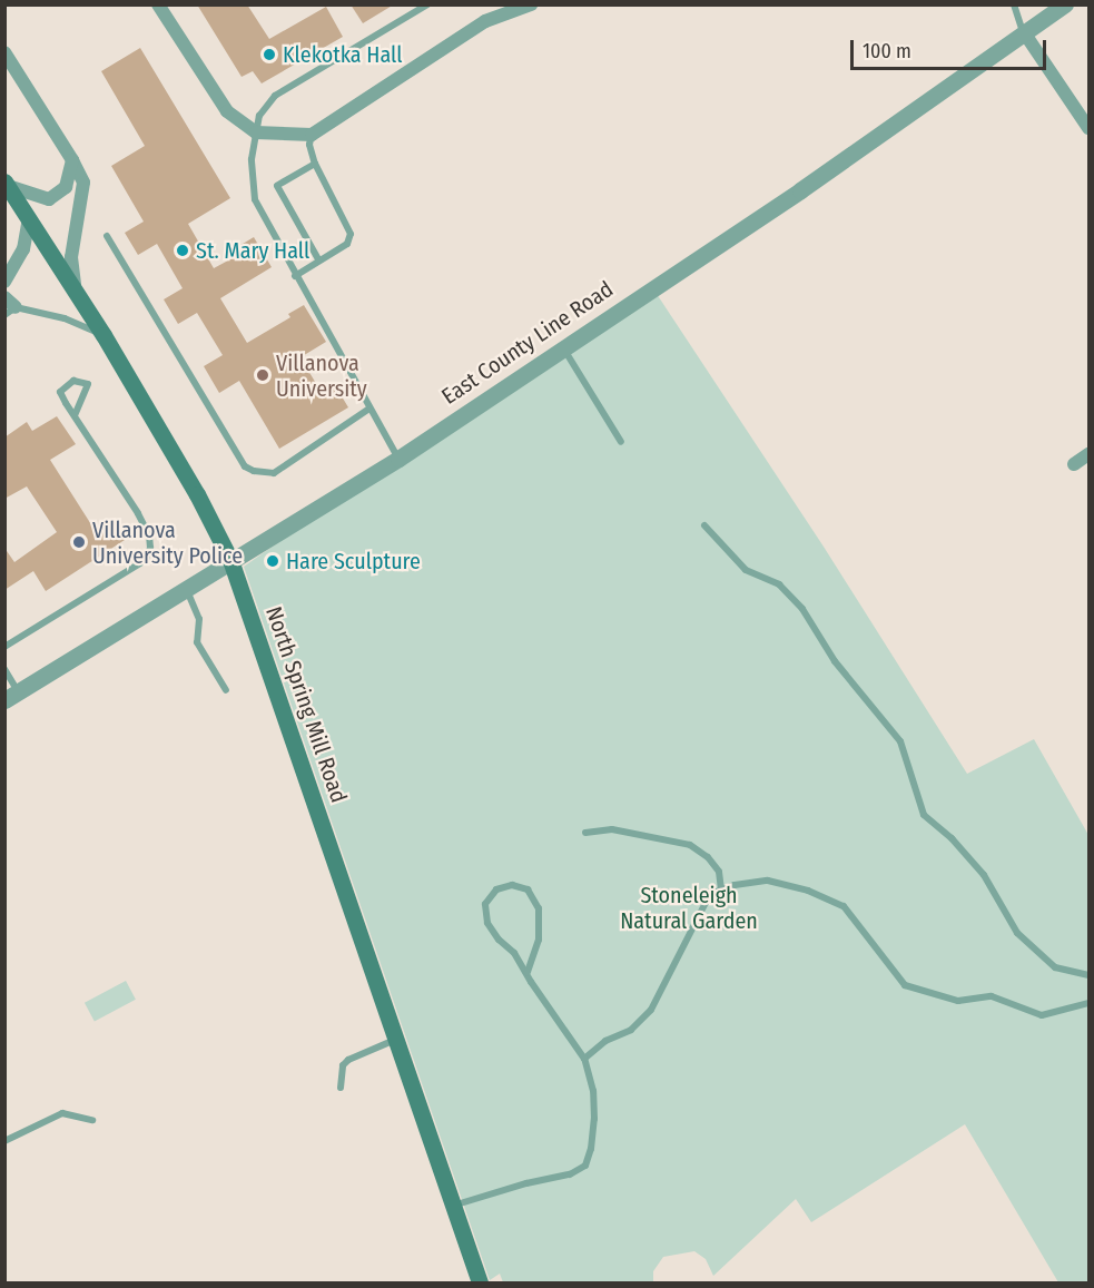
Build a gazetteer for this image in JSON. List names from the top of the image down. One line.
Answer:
{"streets":{"main road":["North Spring Mill Road"],"street":["East County Line Road"]},"crossings":[["East County Line Road","North Spring Mill Road"]],"parks":["Stoneleigh Natural Garden"],"places":["Klekotka Hall","St. Mary Hall","Villanova University","Villanova University Police","Hare Sculpture"],"scale_bar":"100 m"}
